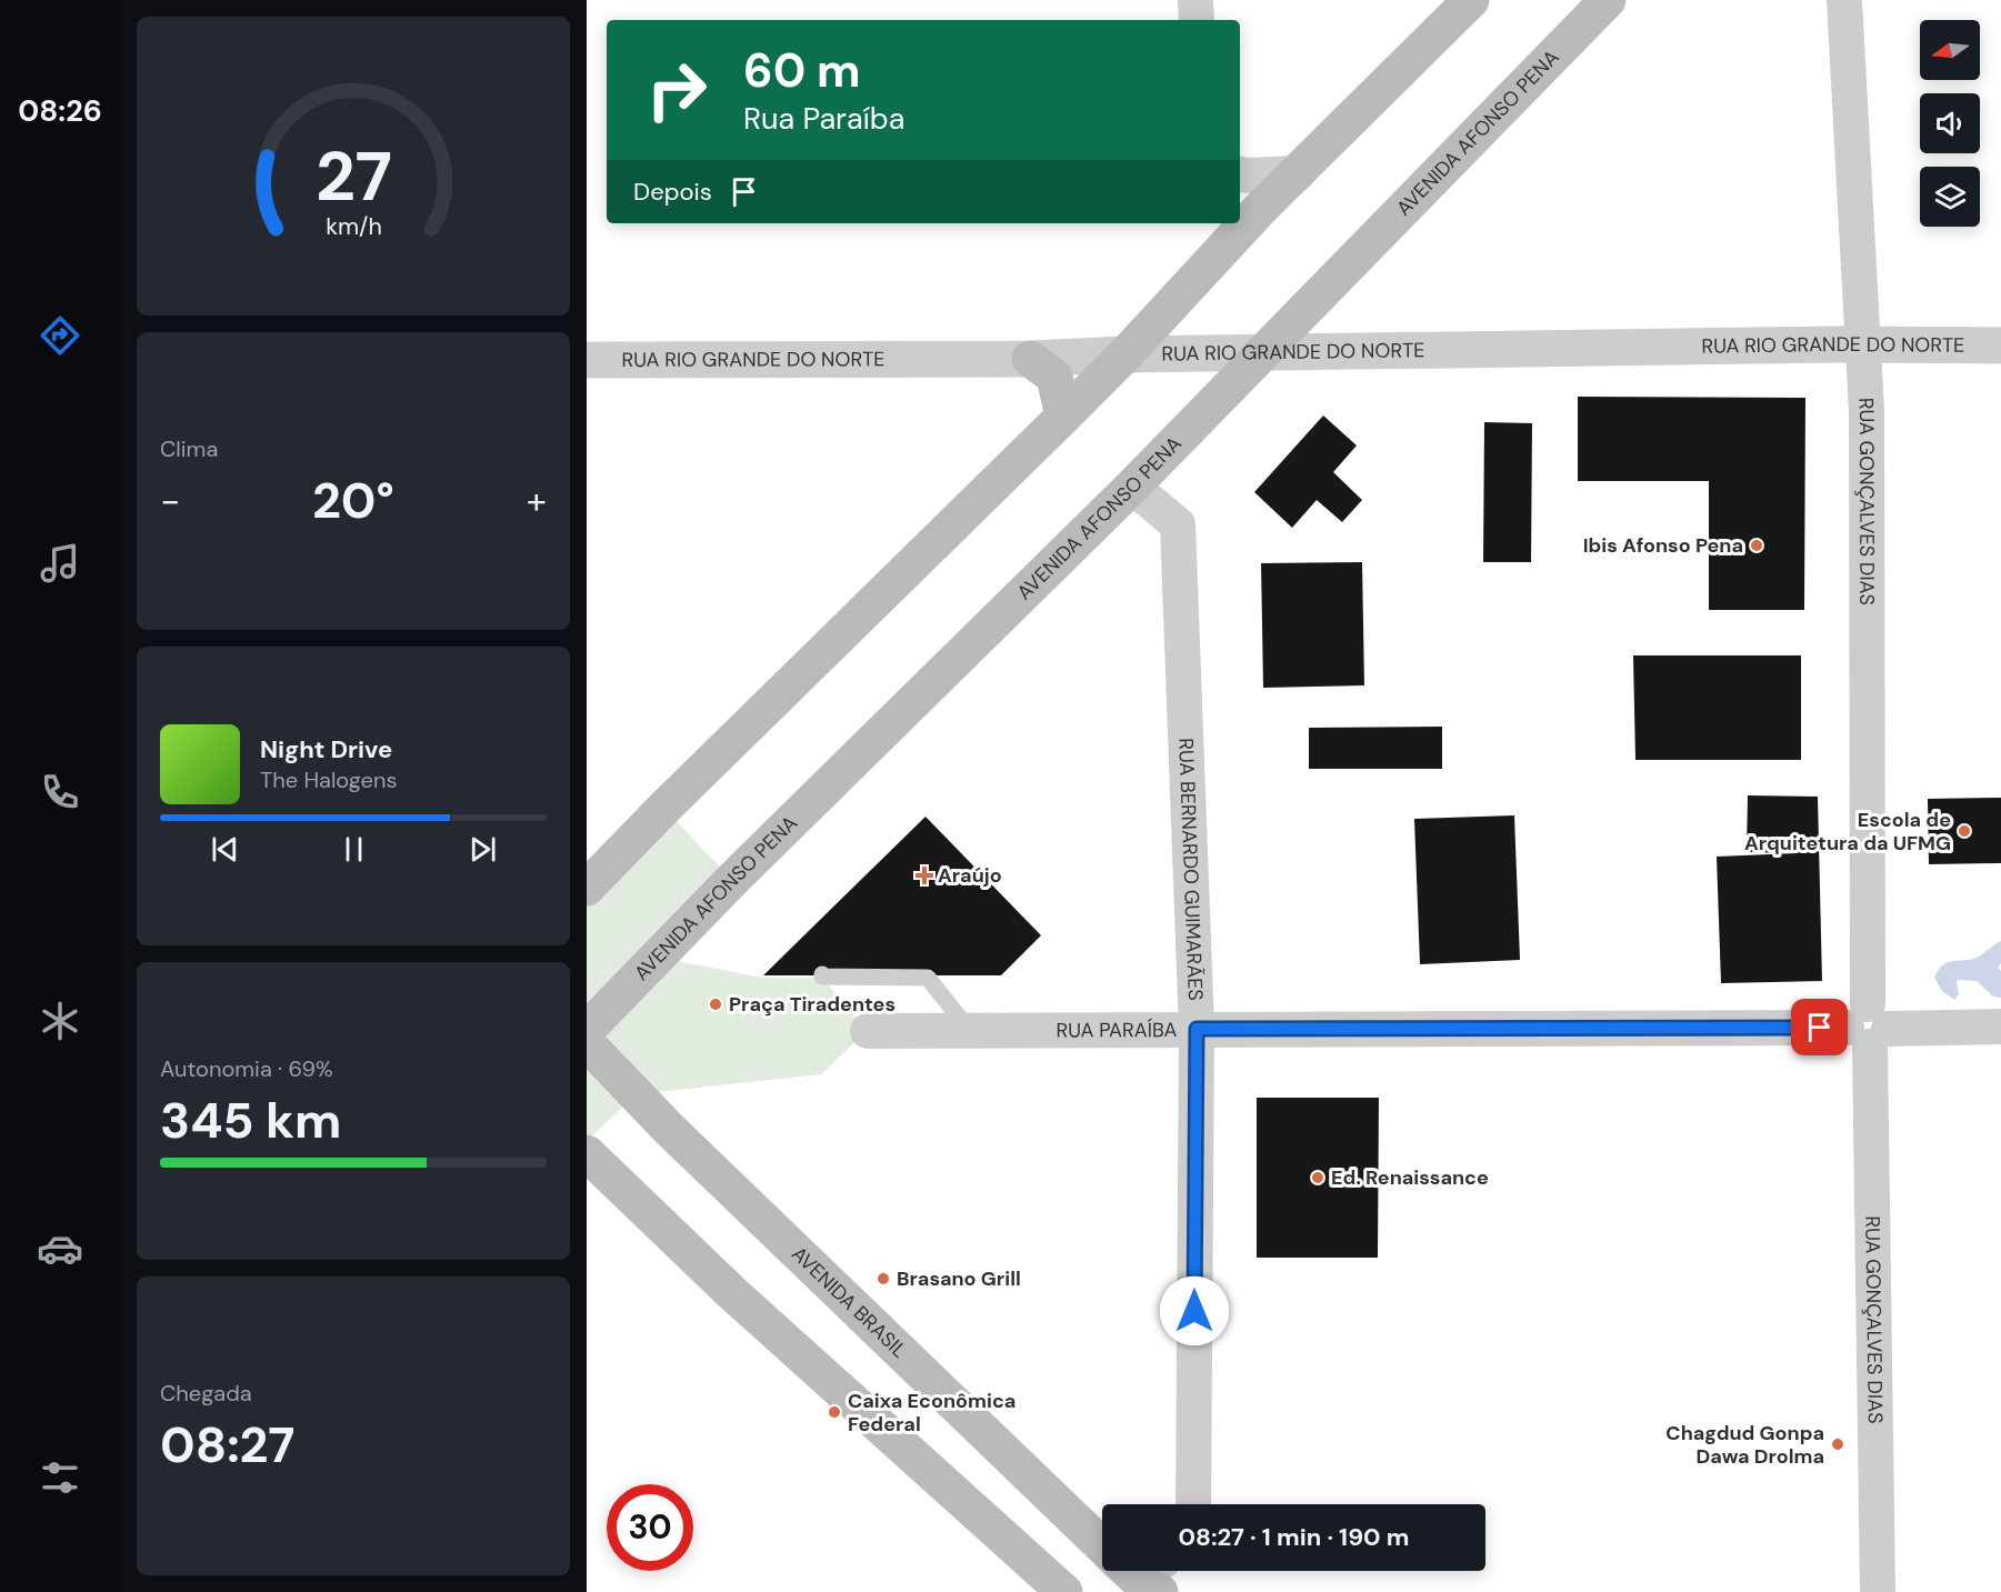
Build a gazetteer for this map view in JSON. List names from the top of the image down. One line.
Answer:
{"streets":{"main road":["AVENIDA AFONSO PENA","AVENIDA BRASIL"],"street":["RUA RIO GRANDE DO NORTE","RUA GONÇALVES DIAS","RUA BERNARDO GUIMARÃES","RUA PARAÍBA"]},"crossings":[["AVENIDA AFONSO PENA","RUA RIO GRANDE DO NORTE"],["AVENIDA AFONSO PENA","RUA BERNARDO GUIMARÃES"],["RUA RIO GRANDE DO NORTE","RUA GONÇALVES DIAS"],["RUA GONÇALVES DIAS","RUA PARAÍBA"],["RUA BERNARDO GUIMARÃES","RUA PARAÍBA"]],"places":{"other":["Ibis Afonso Pena","Escola de Arquitetura da UFMG","Praça Tiradentes","Ed. Renaissance","Brasano Grill","Caixa Econômica Federal","Chagdud Gonpa Dawa Drolma"],"health":["Araújo"]},"north":"left","page":{"tabs":"08:26","turn":["60 m","Rua Paraíba"],"then":"Depois","tile":["Clima",["Autonomia · 69%","345 km"],["Chegada","08:27"]],"heat":["−","20°","+"],"song":["Night Drive","The Halogens"],"limit":"30","trip":"08:27 · 1 min · 190 m","gauge":["27","km/h"]}}
